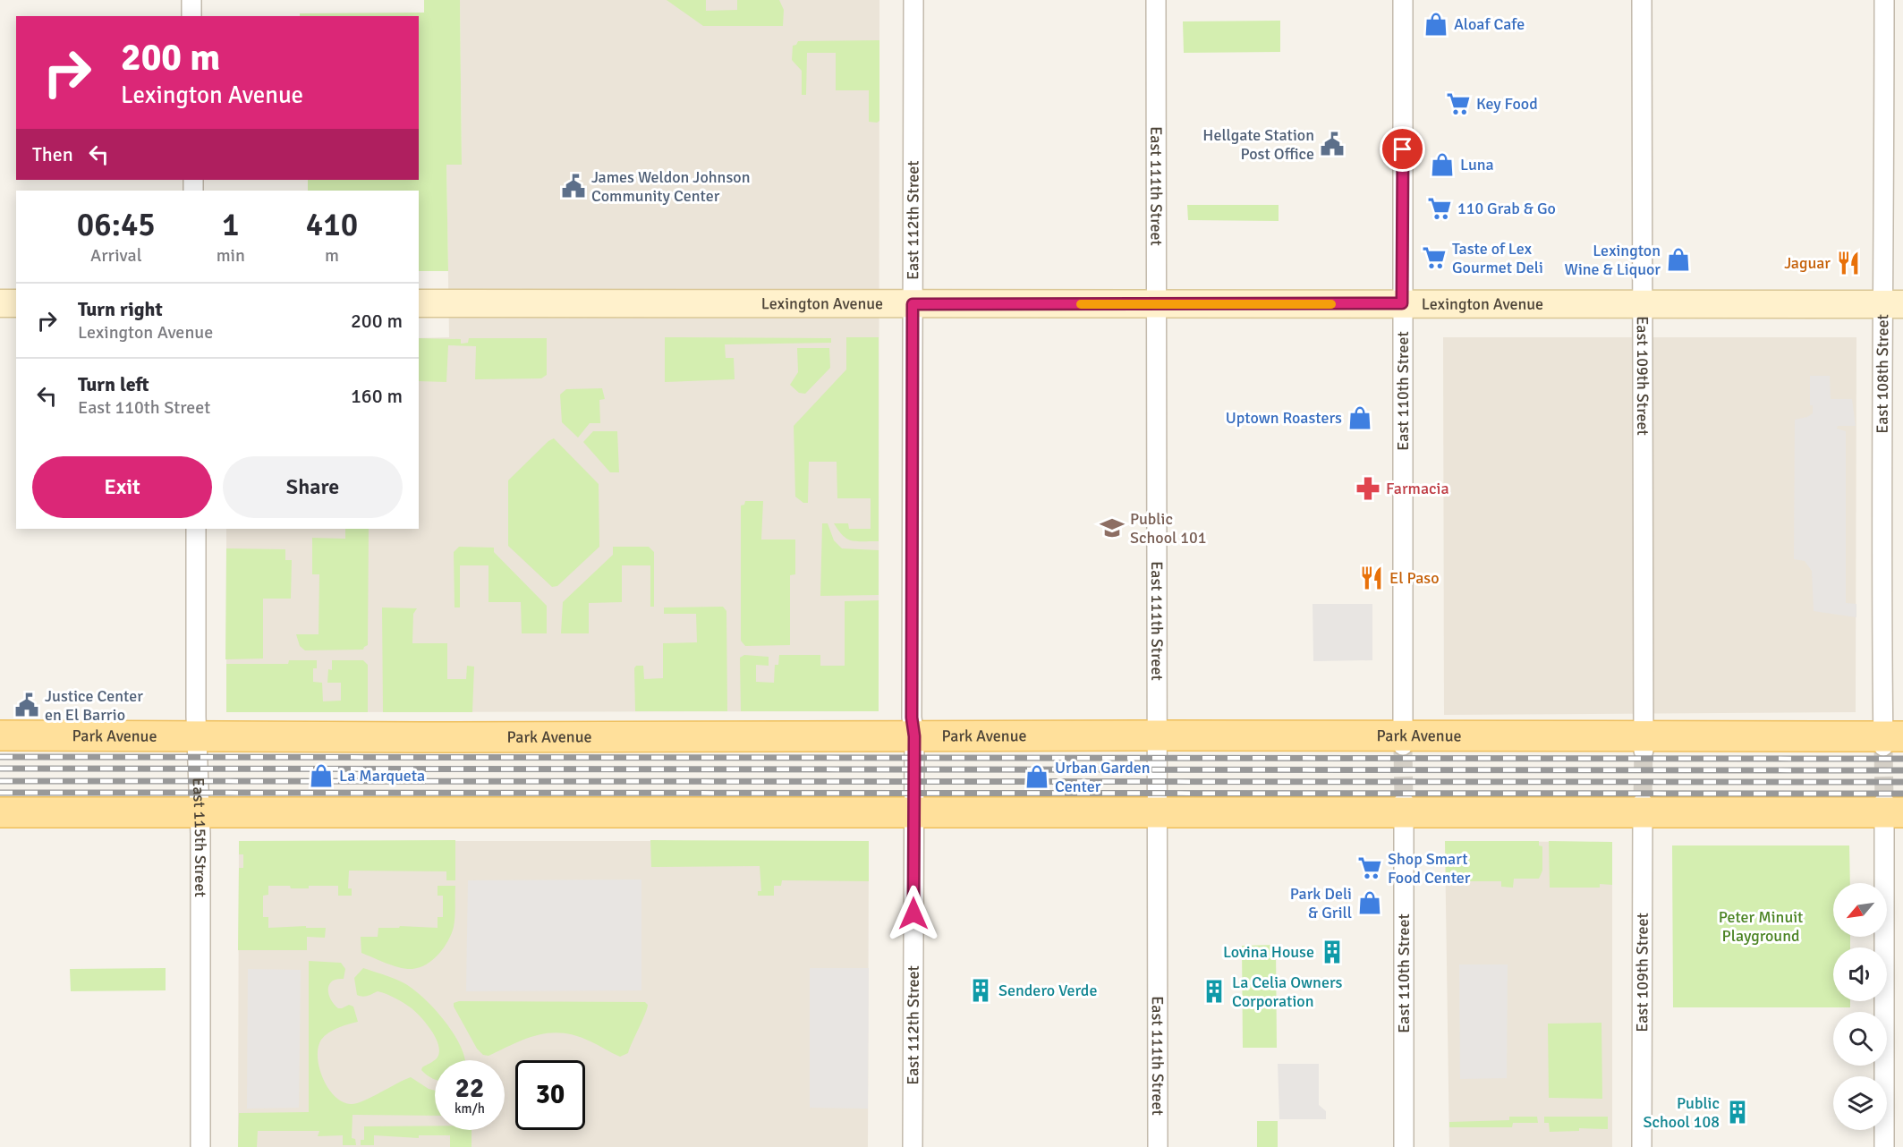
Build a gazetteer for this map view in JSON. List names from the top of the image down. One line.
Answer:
{"streets":{"main road":["Lexington Avenue","Park Avenue"],"street":["East 111th Street","East 112th Street","East 108th Street","East 109th Street","East 110th Street","East 115th Street"]},"crossings":[["East 111th Street","Lexington Avenue"],["East 111th Street","Park Avenue"],["East 112th Street","Lexington Avenue"],["East 112th Street","Park Avenue"],["Lexington Avenue","East 108th Street"],["Lexington Avenue","East 109th Street"],["Lexington Avenue","East 110th Street"],["East 108th Street","Park Avenue"],["East 109th Street","Park Avenue"],["East 110th Street","Park Avenue"],["Park Avenue","East 115th Street"]],"parks":["Peter Minuit Playground"],"places":{"shop":["Aloaf Cafe","Luna","Lexington Wine & Liquor","Uptown Roasters","La Marqueta","Urban Garden Center","Park Deli & Grill"],"supermarket":["Key Food","110 Grab & Go","Taste of Lex Gourmet Deli","Shop Smart Food Center"],"public building":["Hellgate Station Post Office","James Weldon Johnson Community Center","Justice Center en El Barrio"],"restaurant":["Jaguar","El Paso"],"pharmacy":["Farmacia"],"school or university":["Public School 101"],"building":["Lovina House","Sendero Verde","La Celia Owners Corporation","Public School 108"]},"north":"bottom left","page":{"turn":["200 m","Lexington Avenue"],"then":"Then","eta":["06:45","Arrival","1","min","410","m"],"list":[{"name":"Turn right","note":"Lexington Avenue","value":"200 m"},{"name":"Turn left","note":"East 110th Street","value":"160 m"}],"buttons":["Exit","Share"],"speed":"22 km/h","limit":"30"}}
